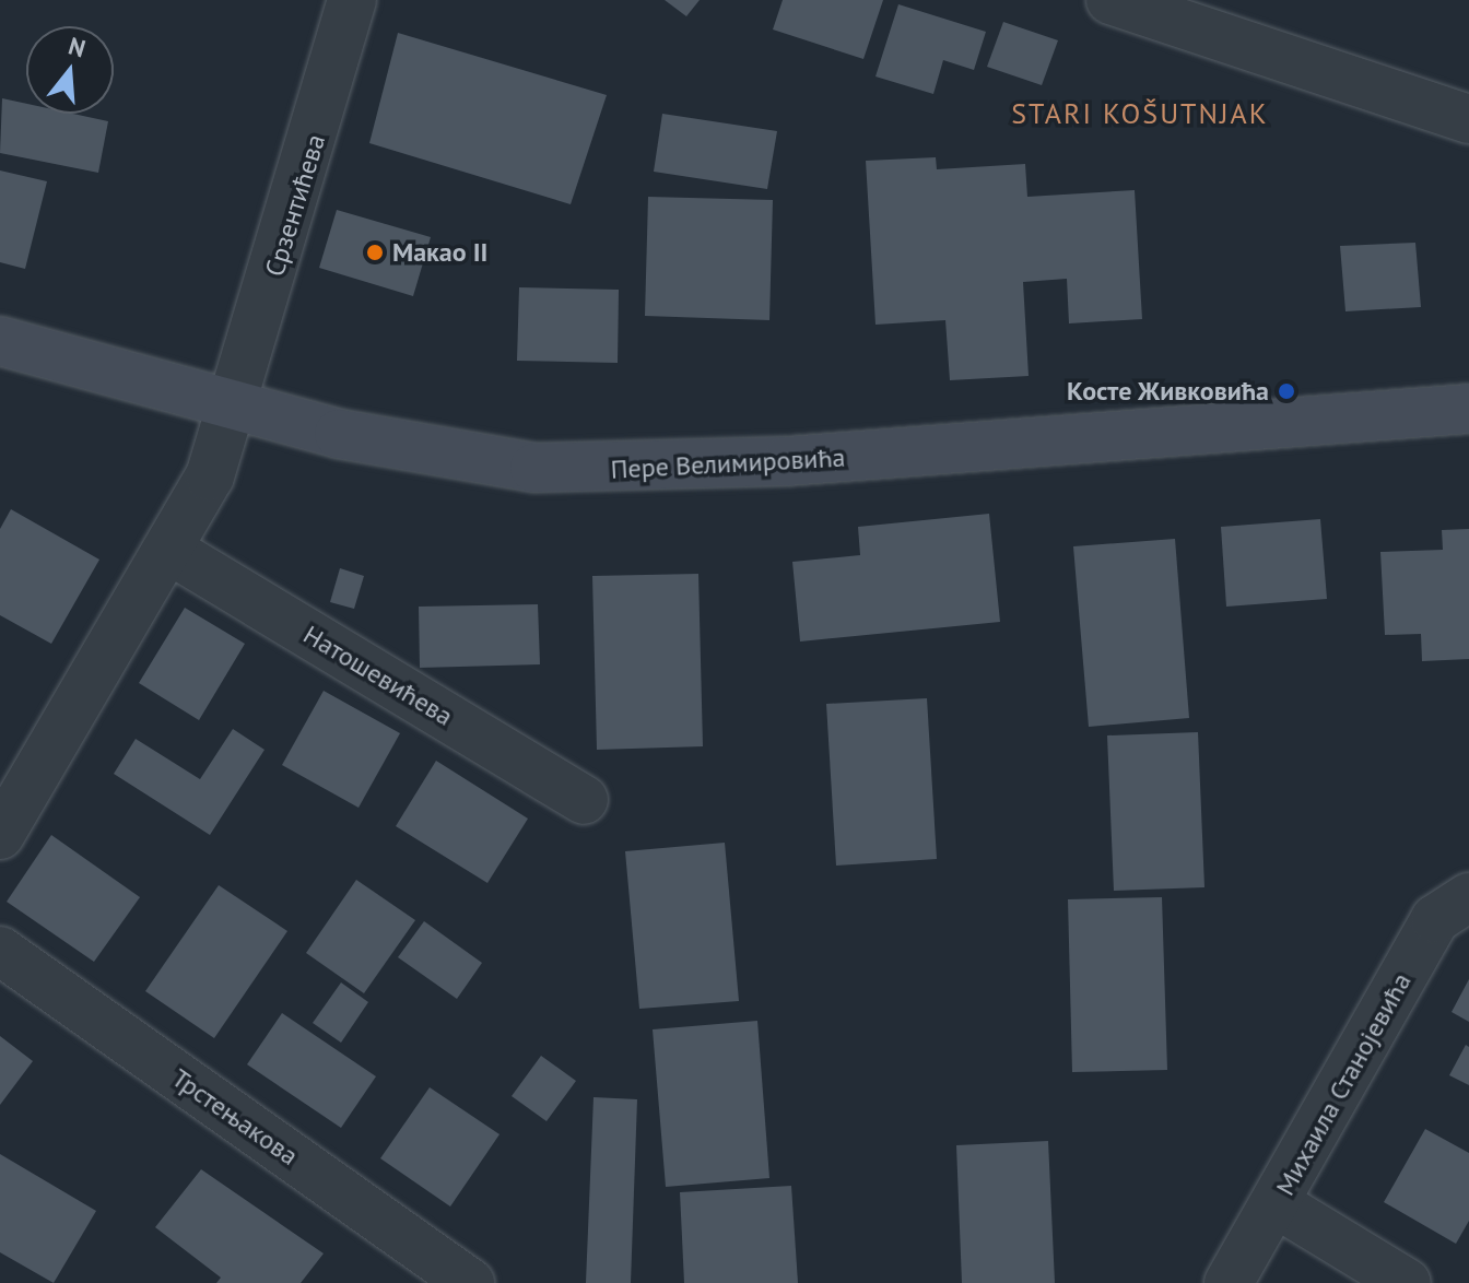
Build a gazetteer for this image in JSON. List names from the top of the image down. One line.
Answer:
{"streets":{"main road":["Пере Велимировића"],"street":["Срзентићева","Натошевићева","Михаила Станојевића","Трстењакова"]},"crossings":[["Срзентићева","Пере Велимировића"],["Срзентићева","Натошевићева"]],"districts":["STARI KOŠUTNJAK"],"places":["Макао II","Косте Живковића"],"north":"top"}
